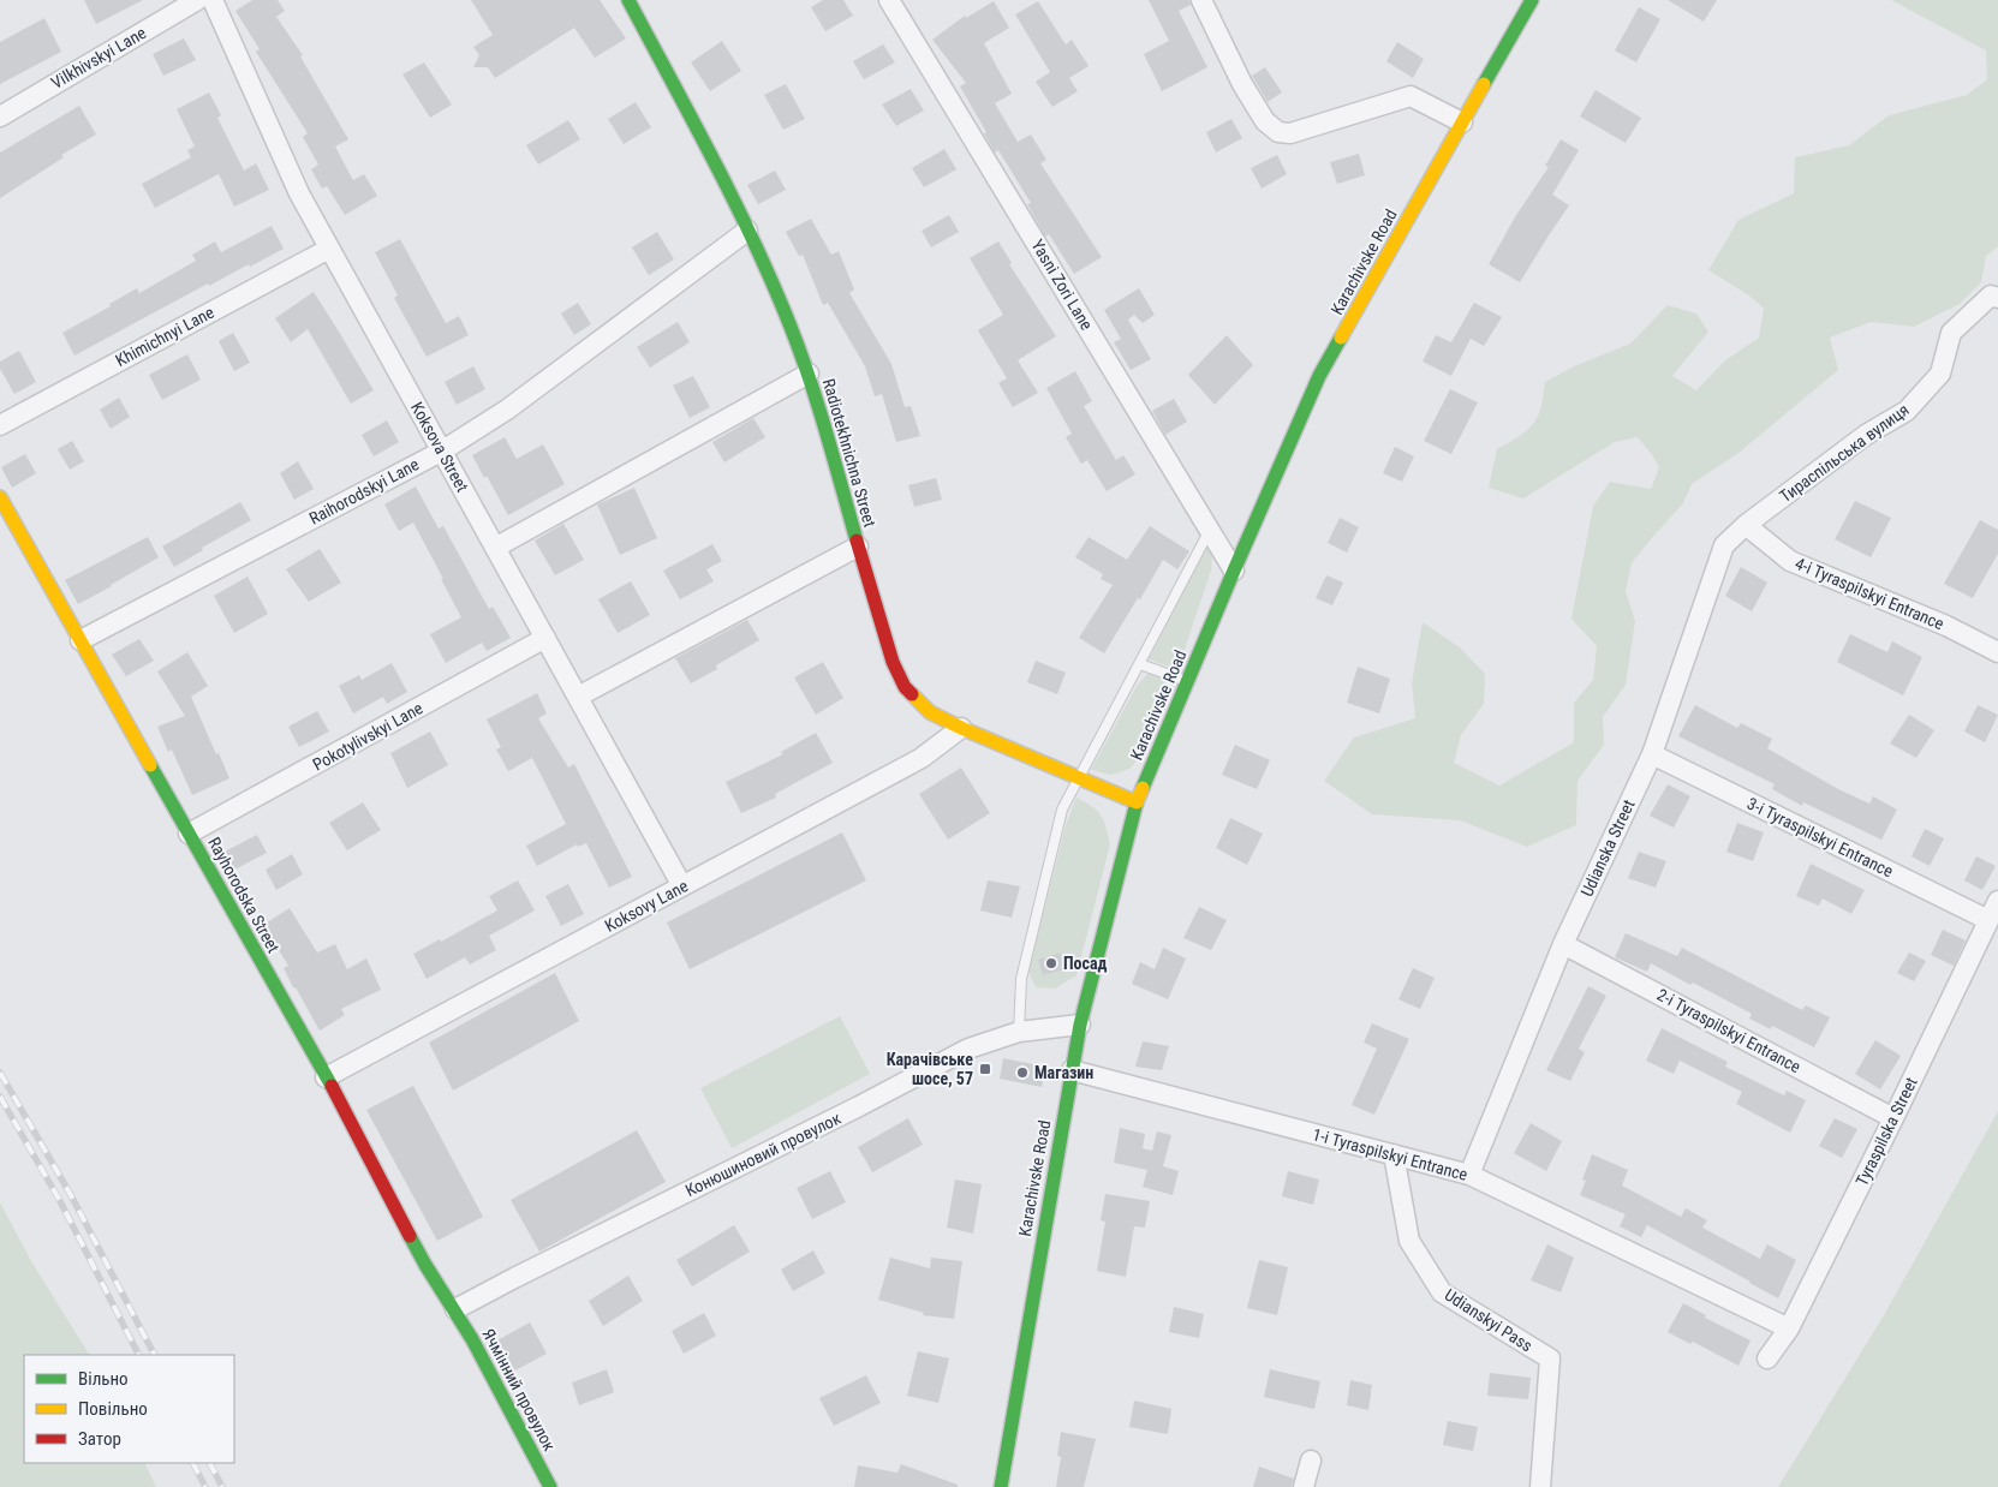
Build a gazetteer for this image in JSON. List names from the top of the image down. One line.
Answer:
{"streets":{"main road":["Karachivske Road","Radiotekhnichna Street","Rayhorodska Street","Ячмінний провулок"],"street":["Vilkhivskyi Lane","Yasni Zori Lane","Khimichnyi Lane","Koksova Street","Тираспільська вулиця","Raihorodskyi Lane","4-i Tyraspilskyi Entrance","Pokotylivskyi Lane","3-i Tyraspilskyi Entrance","Udianska Street","Koksovy Lane","2-i Tyraspilskyi Entrance","Tyraspilska Street","Конюшиновий провулок","1-i Tyraspilskyi Entrance","Udianskyi Pass"]},"crossings":[["Karachivske Road","Yasni Zori Lane"],["Karachivske Road","Radiotekhnichna Street"],["Karachivske Road","Конюшиновий провулок"],["Karachivske Road","1-i Tyraspilskyi Entrance"],["Khimichnyi Lane","Koksova Street"],["Koksova Street","Raihorodskyi Lane"],["Koksova Street","Pokotylivskyi Lane"],["Koksova Street","Koksovy Lane"],["Radiotekhnichna Street","Raihorodskyi Lane"],["Radiotekhnichna Street","Koksovy Lane"],["Тираспільська вулиця","4-i Tyraspilskyi Entrance"],["Тираспільська вулиця","Udianska Street"],["Raihorodskyi Lane","Rayhorodska Street"],["4-i Tyraspilskyi Entrance","Udianska Street"],["Pokotylivskyi Lane","Rayhorodska Street"],["3-i Tyraspilskyi Entrance","Udianska Street"],["3-i Tyraspilskyi Entrance","Tyraspilska Street"],["Udianska Street","2-i Tyraspilskyi Entrance"],["Udianska Street","1-i Tyraspilskyi Entrance"],["Rayhorodska Street","Koksovy Lane"],["Rayhorodska Street","Конюшиновий провулок"],["Rayhorodska Street","Ячмінний провулок"],["2-i Tyraspilskyi Entrance","Tyraspilska Street"],["Tyraspilska Street","1-i Tyraspilskyi Entrance"],["Конюшиновий провулок","Ячмінний провулок"],["1-i Tyraspilskyi Entrance","Udianskyi Pass"]],"places":{"other":["Посад","Магазин"],"transit":["Карачівське шосе, 57"]},"legend":["Вільно","Повільно","Затор"]}
